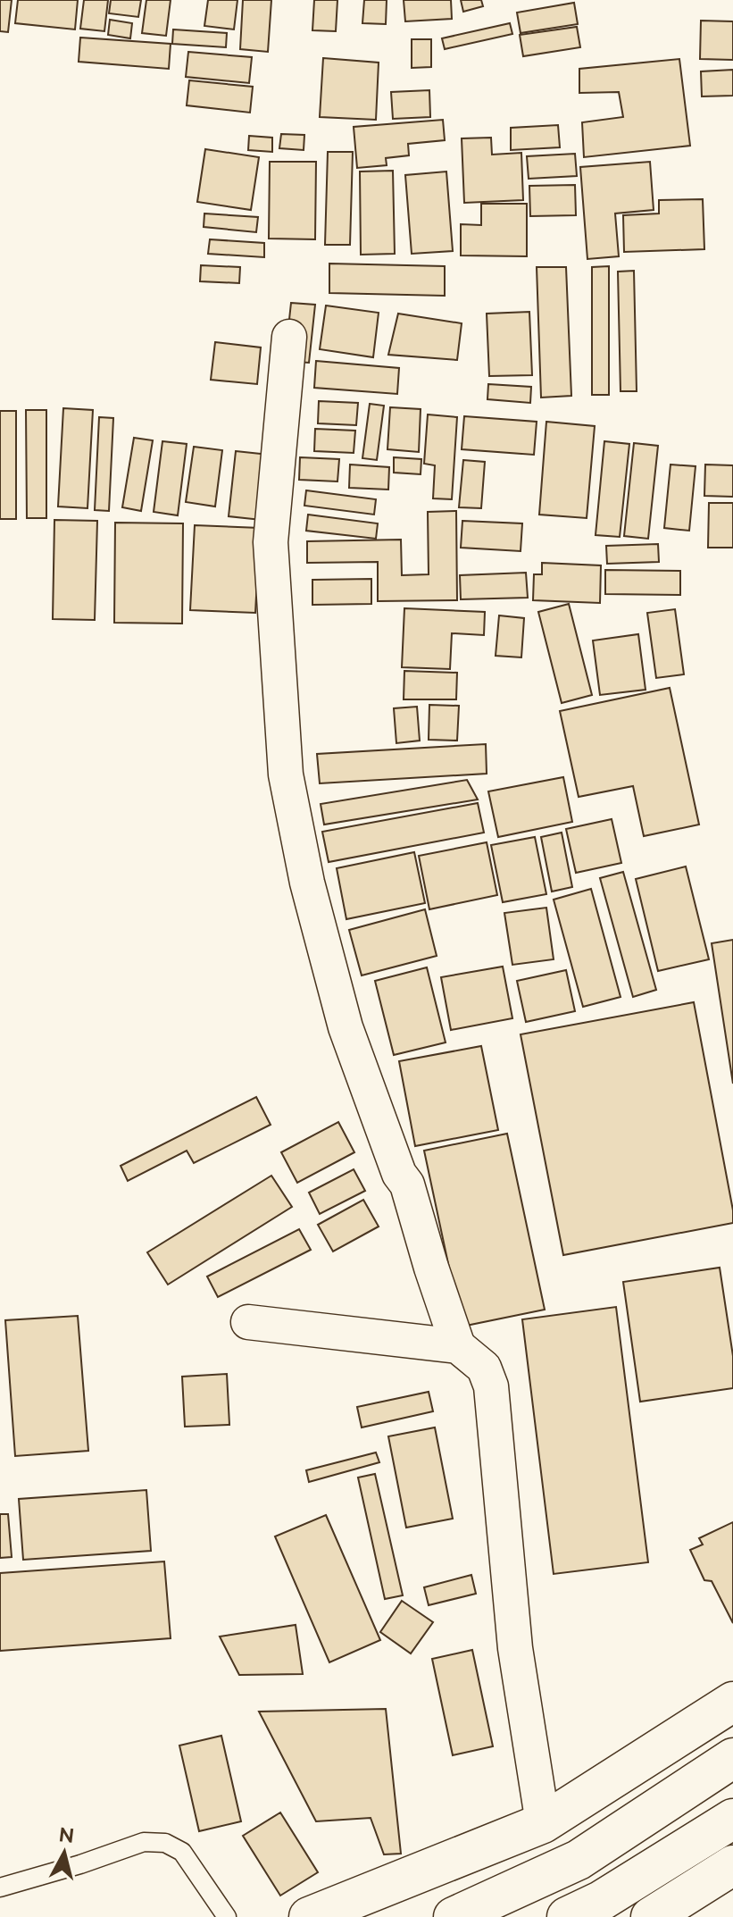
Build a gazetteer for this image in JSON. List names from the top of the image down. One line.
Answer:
{"north":"top"}
